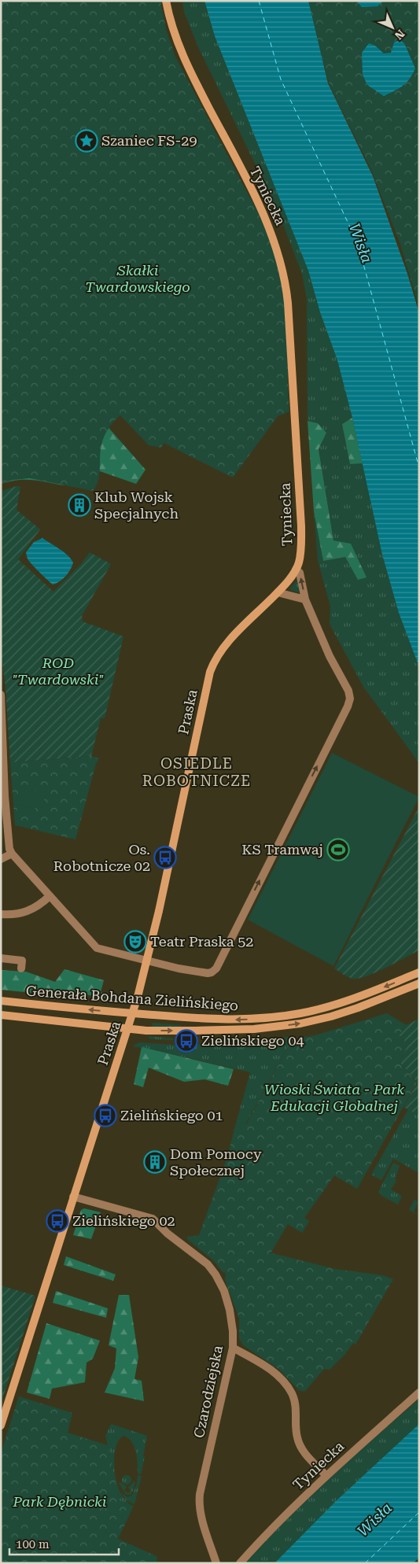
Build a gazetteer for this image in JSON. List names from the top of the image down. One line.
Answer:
{"streets":{"street":["Tyniecka","Praska","Generała Bohdana Zielińskiego","Czarodziejska"]},"crossings":[["Tyniecka","Praska"],["Praska","Generała Bohdana Zielińskiego"],["Praska","Czarodziejska"]],"districts":["OSIEDLE ROBOTNICZE"],"water":["Wisła"],"parks":["Skałki Twardowskiego","ROD \"Twardowski\"","Wioski Świata - Park Edukacji Globalnej","Park Dębnicki"],"places":{"place":["Szaniec FS-29"],"building":["Klub Wojsk Specjalnych","Dom Pomocy Społecznej"],"sports":["KS Tramwaj"],"bus stop":["Os. Robotnicze 02","Zielińskiego 04","Zielińskiego 01","Zielińskiego 02"],"theatre":["Teatr Praska 52"]},"scale_bar":"100 m","north":"bottom right"}
